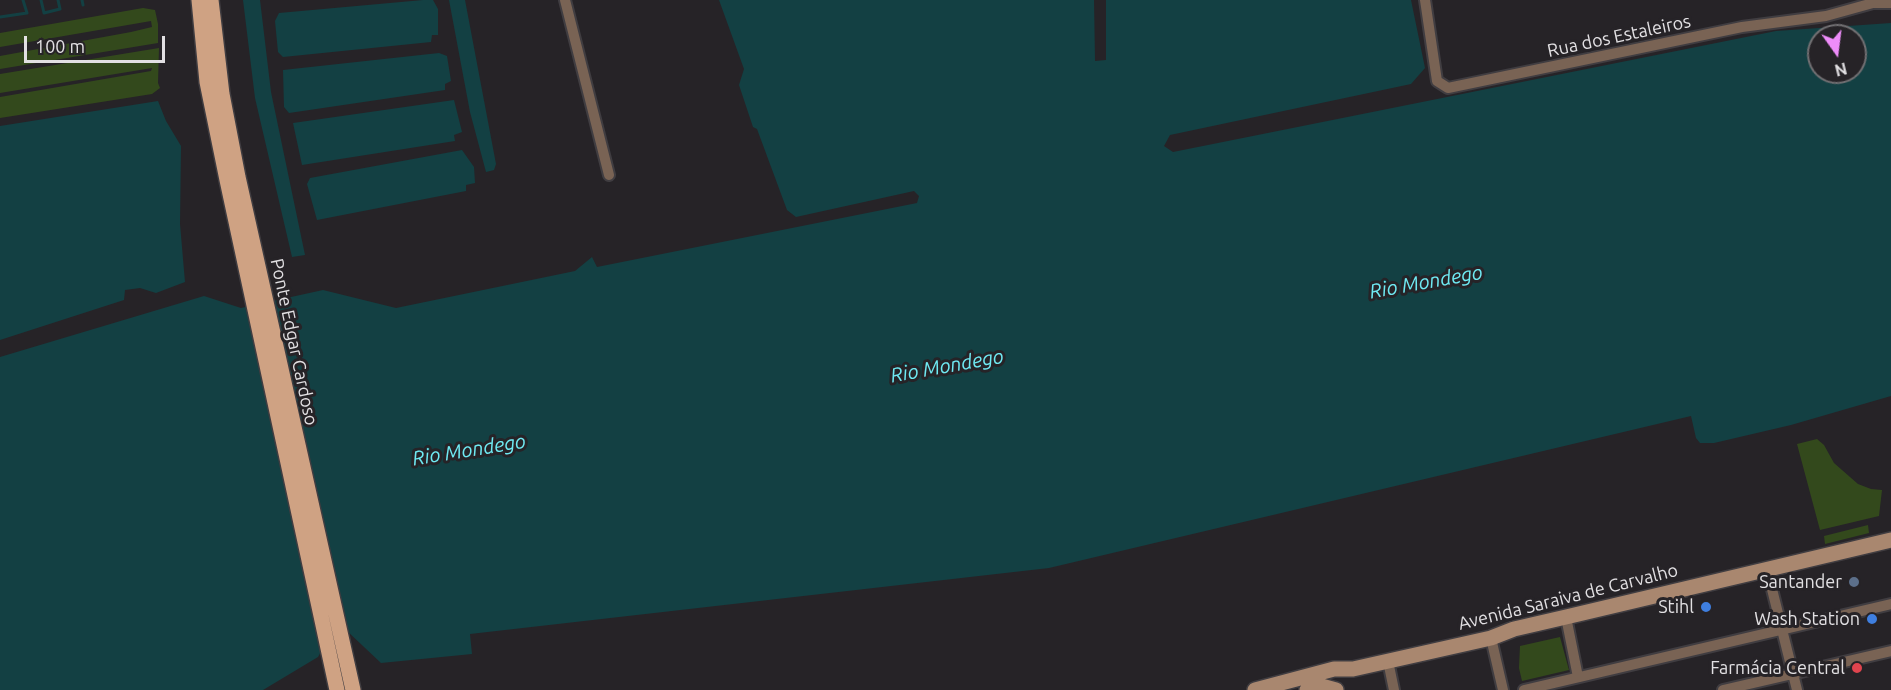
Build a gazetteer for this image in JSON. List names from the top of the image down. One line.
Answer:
{"streets":{"main road":["Ponte Edgar Cardoso","Avenida Saraiva de Carvalho"],"street":["Rua dos Estaleiros"]},"water":["Rio Mondego"],"places":["Santander","Stihl","Wash Station","Farmácia Central"],"scale_bar":"100 m","north":"bottom"}
